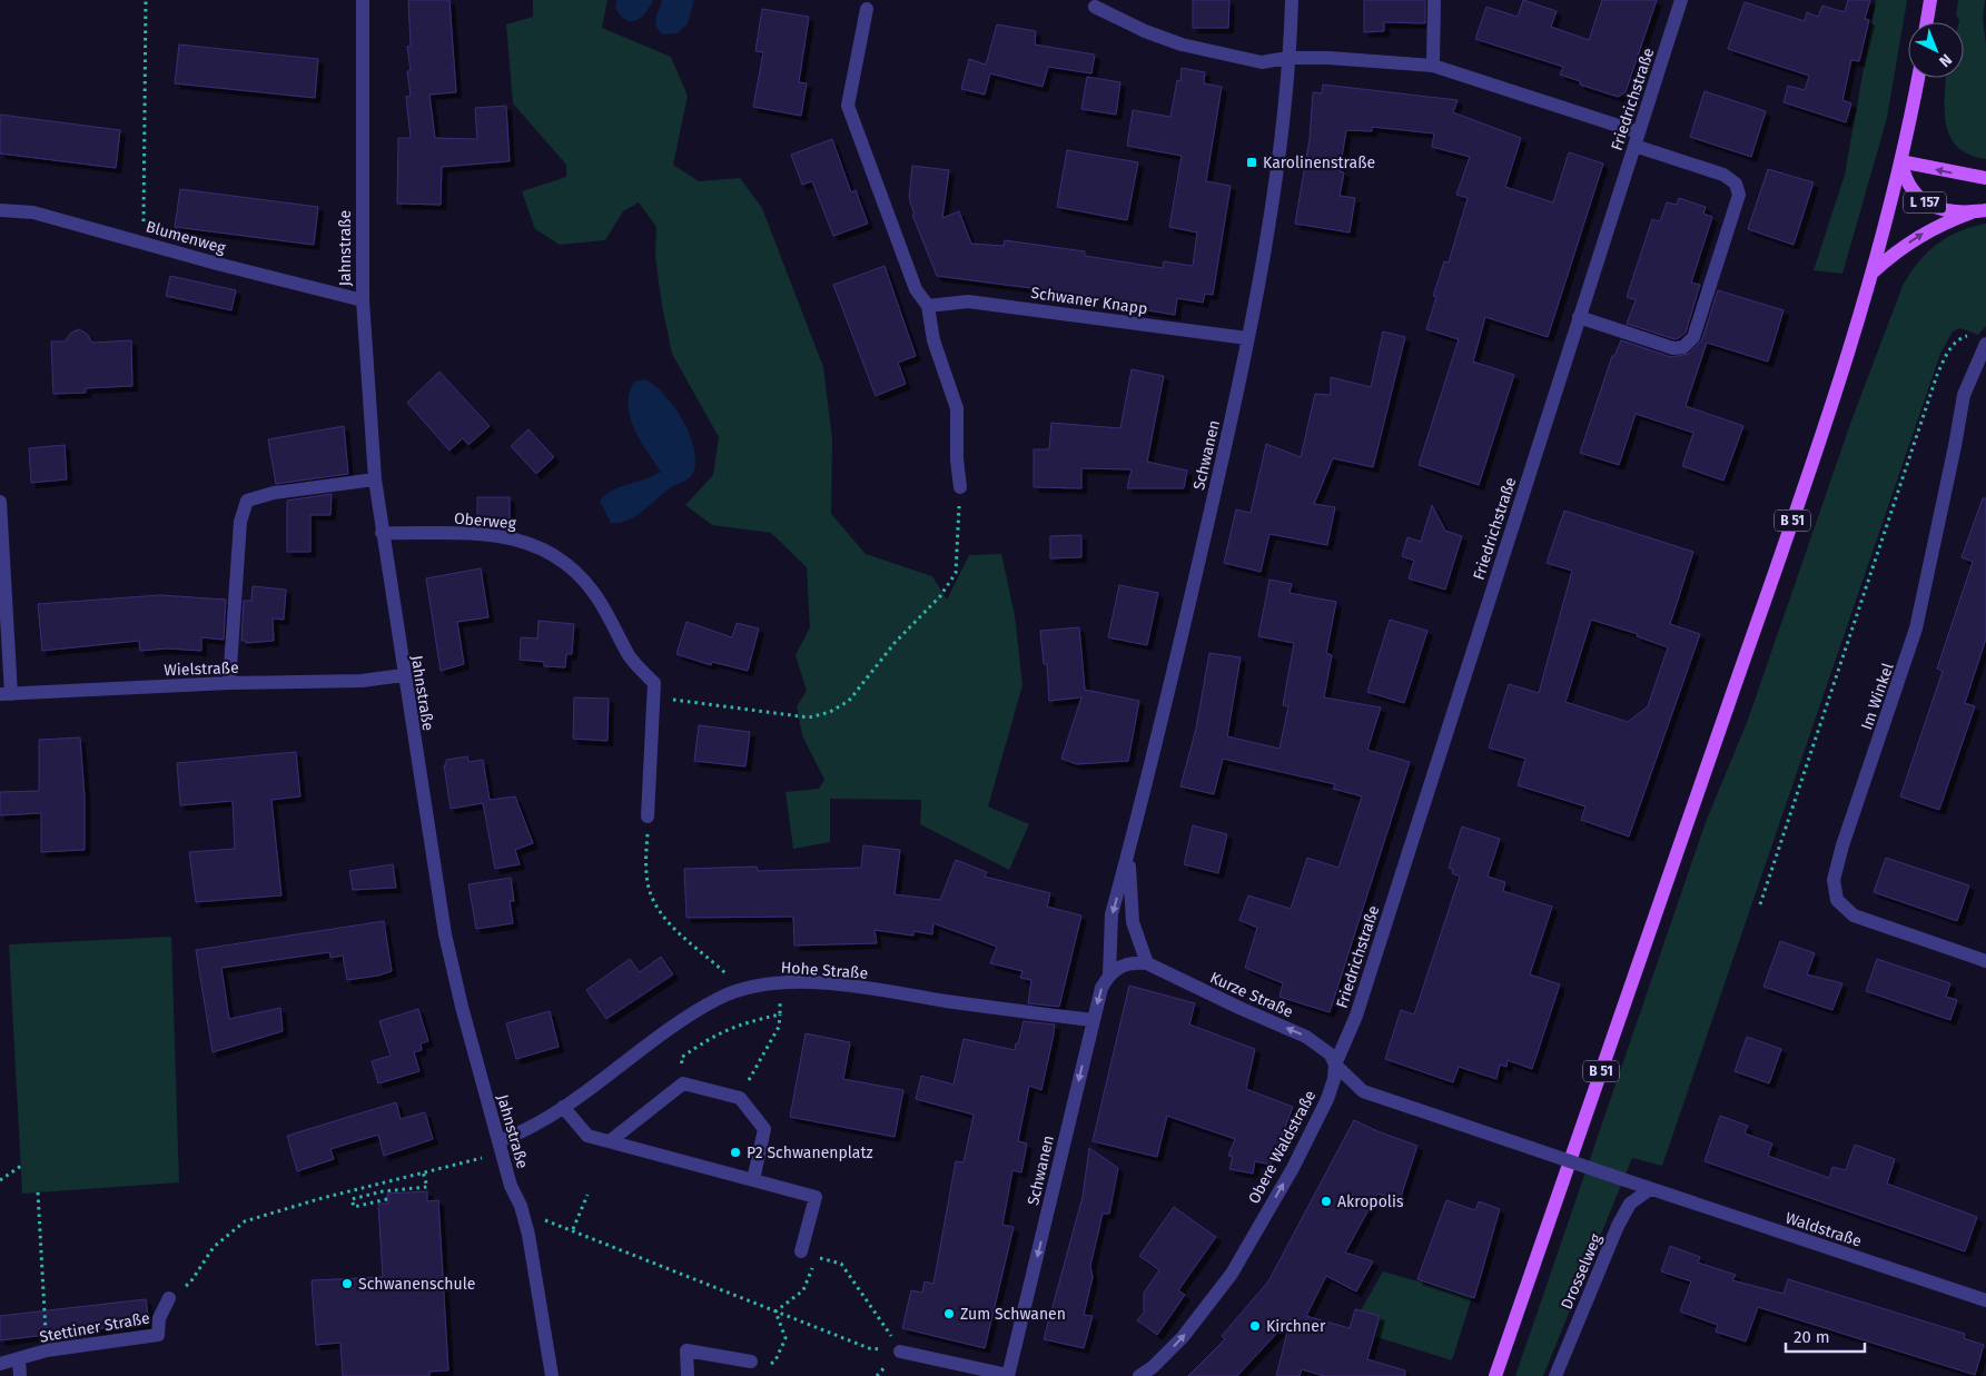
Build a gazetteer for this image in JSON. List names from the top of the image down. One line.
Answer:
{"streets":{"main road":["L 157","B 51"],"street":["Friedrichstraße","Blumenweg","Jahnstraße","Schwaner Knapp","Schwanen","Oberweg","Wielstraße","Im Winkel","Hohe Straße","Kurze Straße","Obere Waldstraße","Waldstraße","Drosselweg","Stettiner Straße"]},"crossings":[["Friedrichstraße","Kurze Straße"],["Friedrichstraße","Obere Waldstraße"],["L 157","B 51"],["Blumenweg","Jahnstraße"],["Jahnstraße","Oberweg"],["Jahnstraße","Wielstraße"],["Jahnstraße","Hohe Straße"],["Schwaner Knapp","Schwanen"],["Schwanen","Hohe Straße"],["Schwanen","Kurze Straße"],["Kurze Straße","Obere Waldstraße"],["Waldstraße","Drosselweg"]],"one_way":["Schwanen","Kurze Straße","Obere Waldstraße"],"places":{"transit":["Karolinenstraße"],"other":["P2 Schwanenplatz","Akropolis","Schwanenschule","Zum Schwanen","Kirchner"]},"scale_bar":"20 m","north":"bottom right"}
